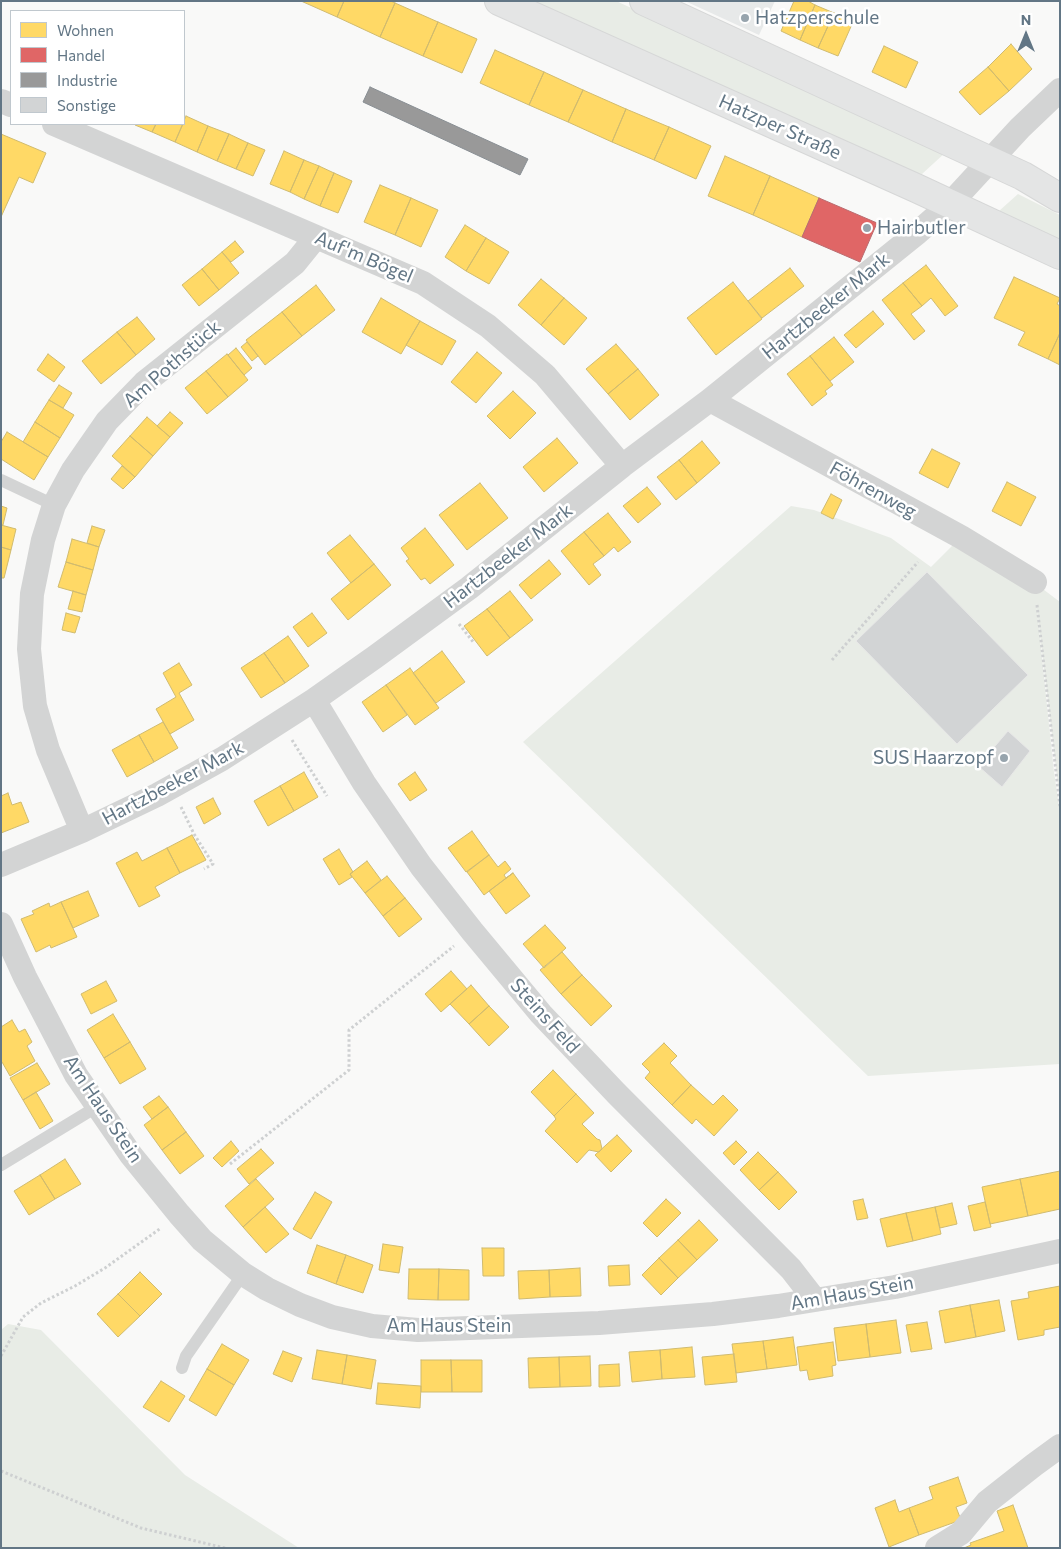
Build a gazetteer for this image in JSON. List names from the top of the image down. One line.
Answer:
{"streets":{"main road":["Hatzper Straße"],"street":["Auf'm Bögel","Hartzbeeker Mark","Am Pothstück","Föhrenweg","Steins Feld","Am Haus Stein"]},"crossings":[["Hatzper Straße","Hartzbeeker Mark"],["Auf'm Bögel","Hartzbeeker Mark"],["Auf'm Bögel","Am Pothstück"],["Hartzbeeker Mark","Am Pothstück"],["Hartzbeeker Mark","Föhrenweg"],["Hartzbeeker Mark","Steins Feld"],["Steins Feld","Am Haus Stein"]],"places":["Hatzperschule","Hairbutler","SUS Haarzopf"],"legend":["Wohnen","Handel","Industrie","Sonstige"],"north":"top"}
